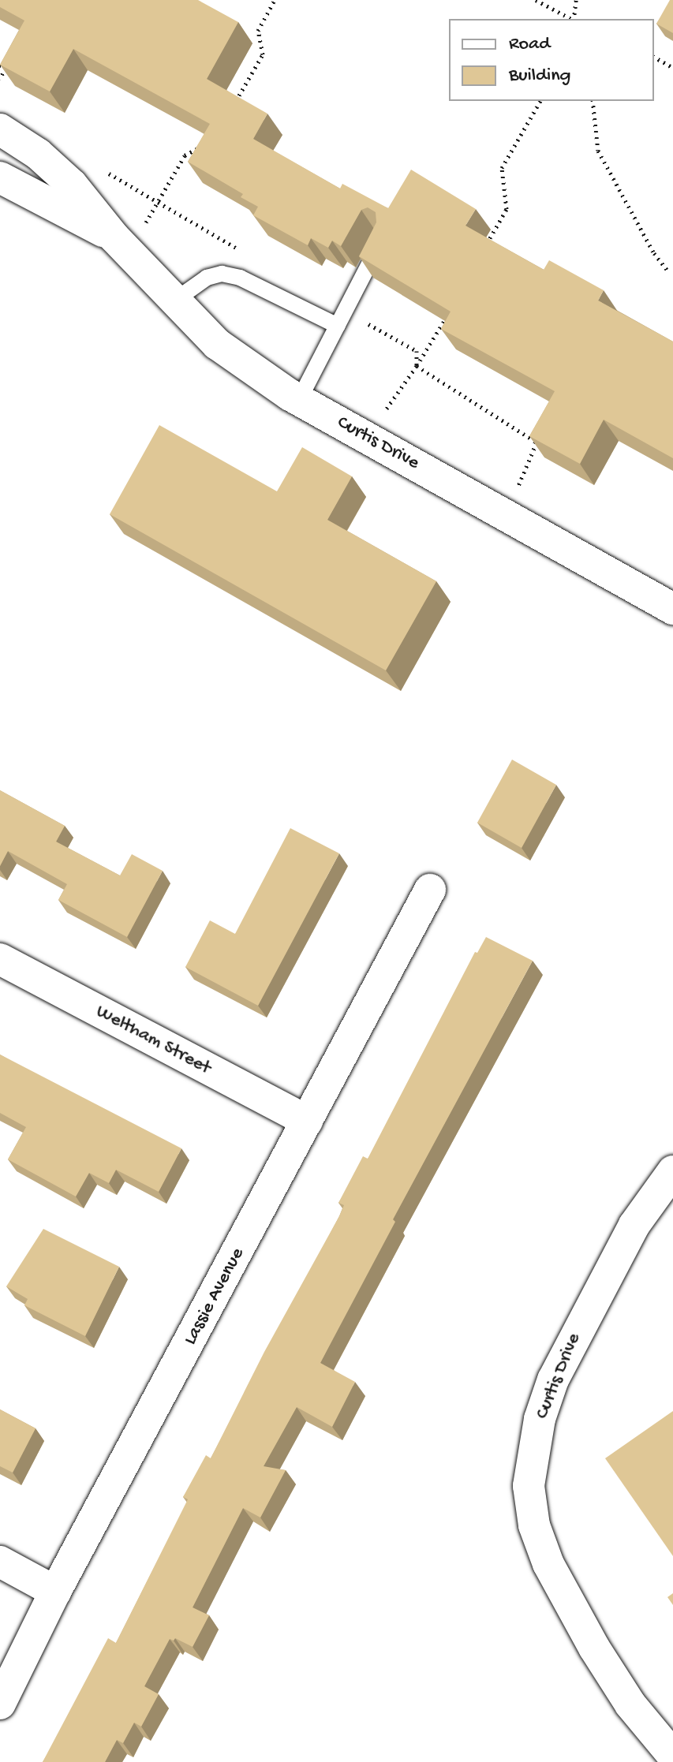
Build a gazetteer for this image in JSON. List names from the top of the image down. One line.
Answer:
{"streets":{"street":["Curtis Drive","Weltham Street","Lassie Avenue"]},"crossings":[["Weltham Street","Lassie Avenue"]],"legend":["Road","Building"]}
